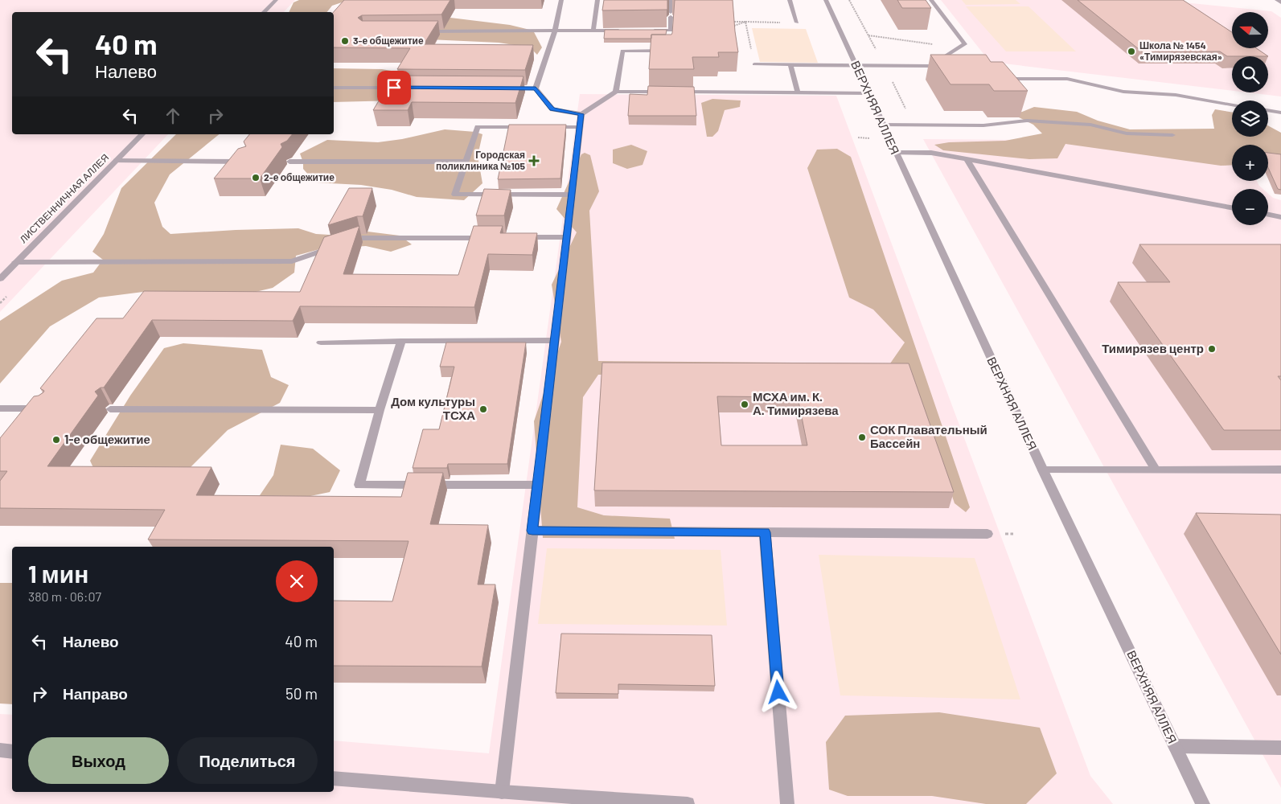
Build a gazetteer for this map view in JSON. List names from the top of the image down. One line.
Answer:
{"streets":{"street":["ВЕРХНЯЯ АЛЛЕЯ","ЛИСТВЕННИЧНАЯ АЛЛЕЯ"]},"places":{"other":["3-е общежитие","Школа № 1454 «Тимирязевская»","2-е общежитие","Тимирязев центр","МСХА им. К. А. Тимирязева","Дом культуры ТСХА","СОК Плавательный Бассейн","1-е общежитие"],"health":["Городская поликлиника №105"]},"north":"left","page":{"map_buttons":["+","−"],"turn":["40 m","Налево"],"heading":["1 мин","380 m · 06:07"],"list":[{"name":"Налево","value":"40 m"},{"name":"Направо","value":"50 m"}],"buttons":["Выход","Поделиться"]}}
